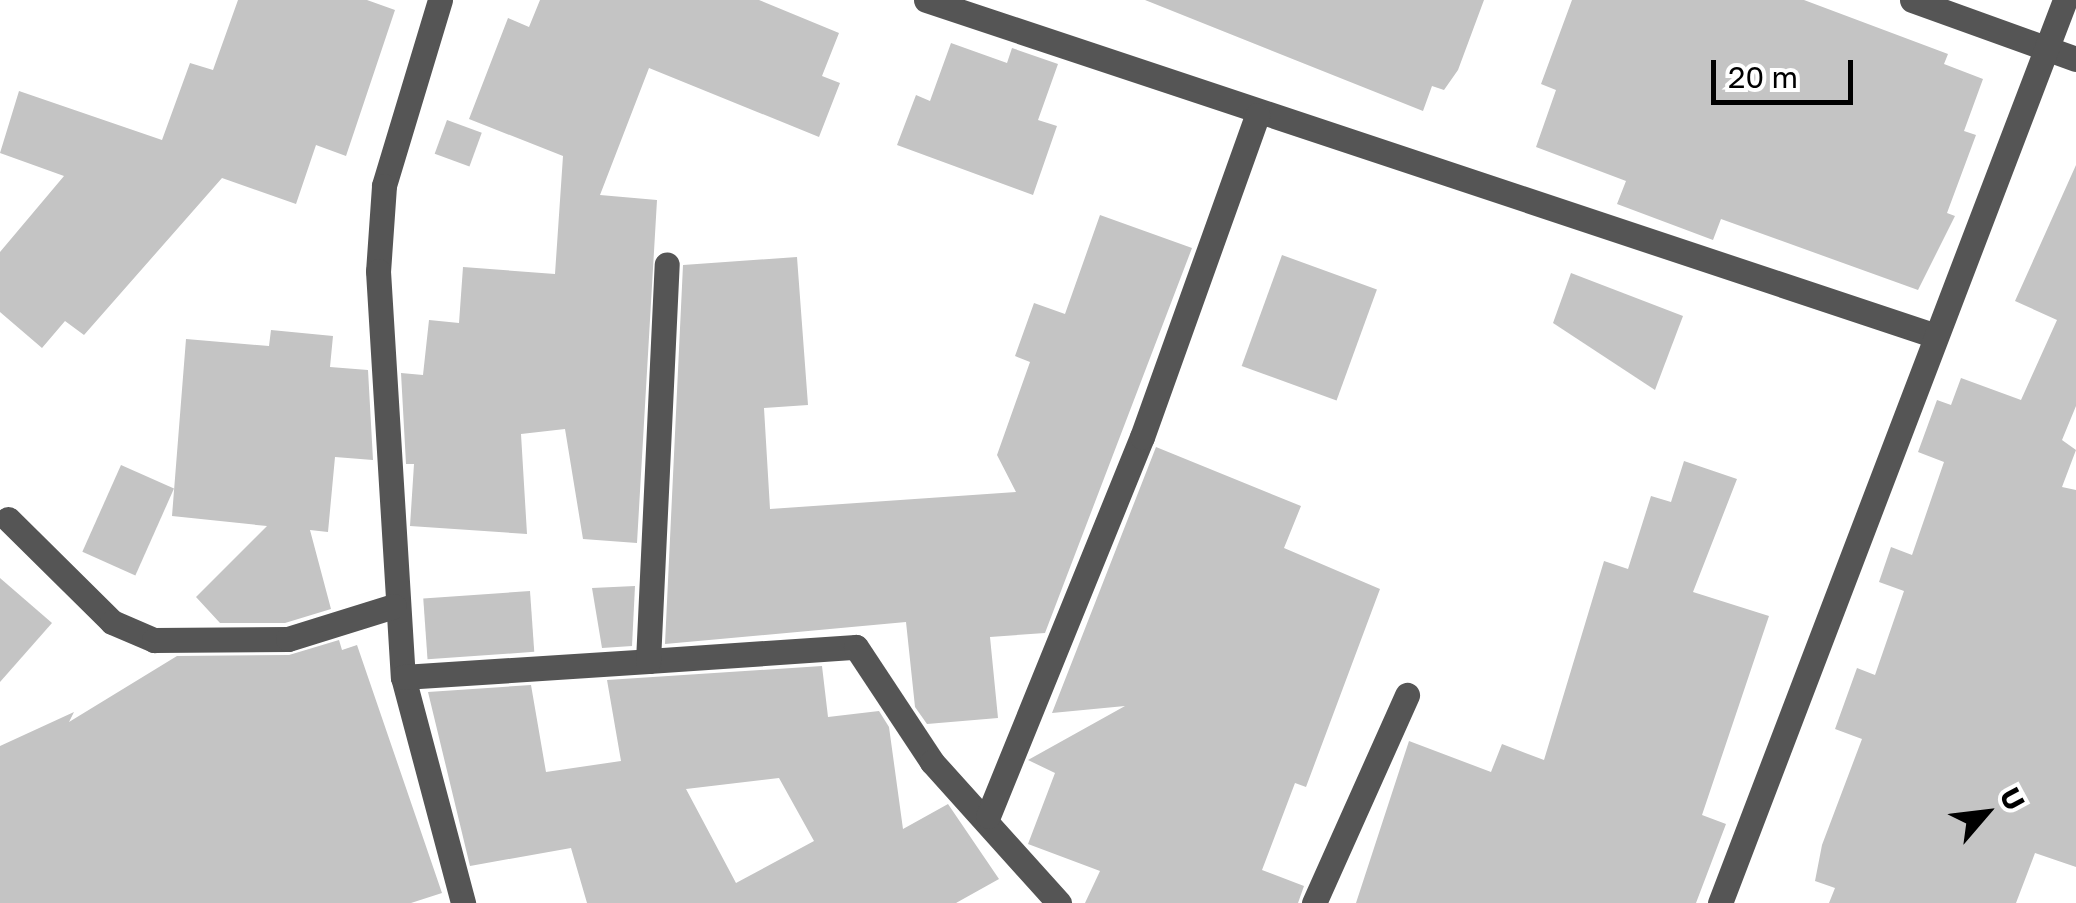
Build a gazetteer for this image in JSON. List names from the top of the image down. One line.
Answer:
{"scale_bar":"20 m","north":"top right"}
